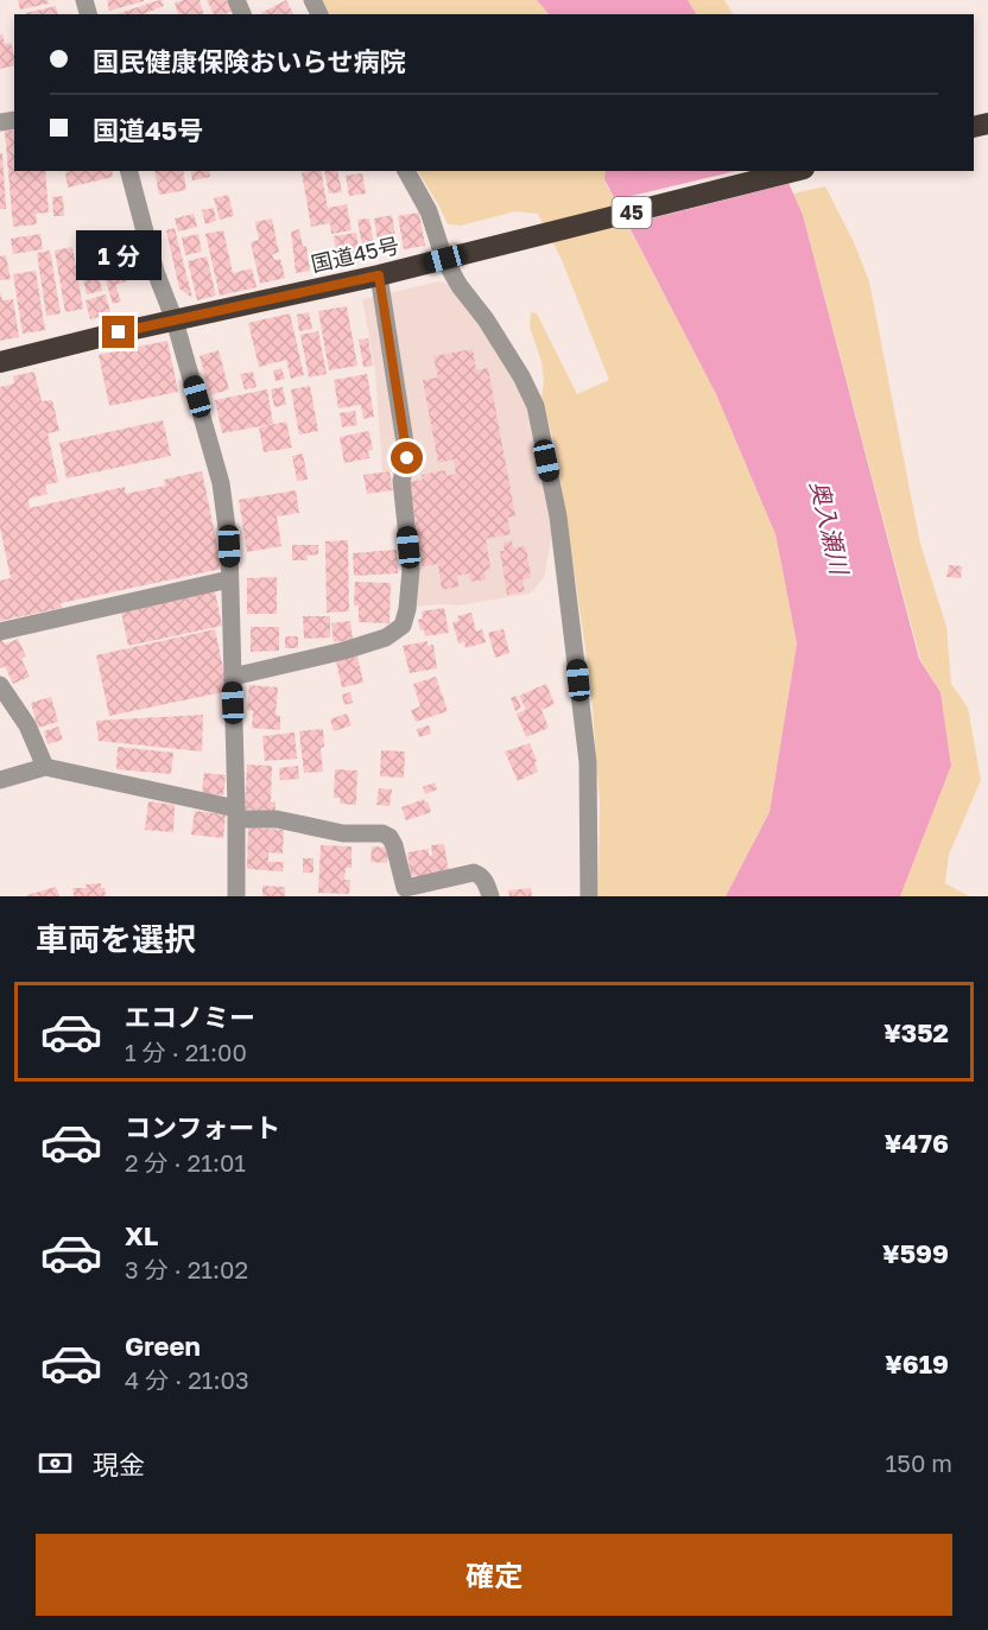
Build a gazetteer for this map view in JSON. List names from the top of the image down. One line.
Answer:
{"streets":{"highway":["45","国道45号"]},"water":["奥入瀬川"],"page":{"banner":["国民健康保険おいらせ病院","国道45号"],"bubble":"1 分","heading":"車両を選択","list":[{"name":"エコノミー","note":"1 分 · 21:00","value":"¥352"},{"name":"コンフォート","note":"2 分 · 21:01","value":"¥476"},{"name":"XL","note":"3 分 · 21:02","value":"¥599"},{"name":"Green","note":"4 分 · 21:03","value":"¥619"}],"pay":["現金","150 m"],"buttons":"確定"}}
